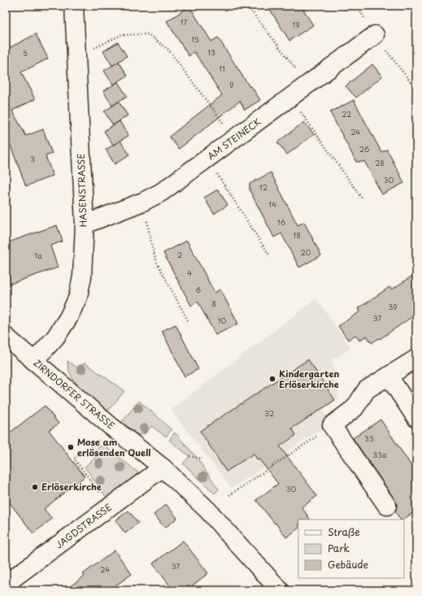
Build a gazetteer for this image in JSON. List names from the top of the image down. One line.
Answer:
{"streets":{"street":["AM STEINECK","HASENSTRASSE","ZIRNDORFER STRASSE","JAGDSTRASSE"]},"crossings":[["AM STEINECK","HASENSTRASSE"],["HASENSTRASSE","ZIRNDORFER STRASSE"],["ZIRNDORFER STRASSE","JAGDSTRASSE"]],"places":["Kindergarten Erlöserkirche","Mose am erlösenden Quell","Erlöserkirche"],"house_numbers":["17","19","15","13","5","11","9","22","24","26","3","28","30","12","14","16","18","20","2","1a","4","6","8","39","37","10","32","33","33a","30","37","24"],"legend":["Straße","Park","Gebäude"]}
